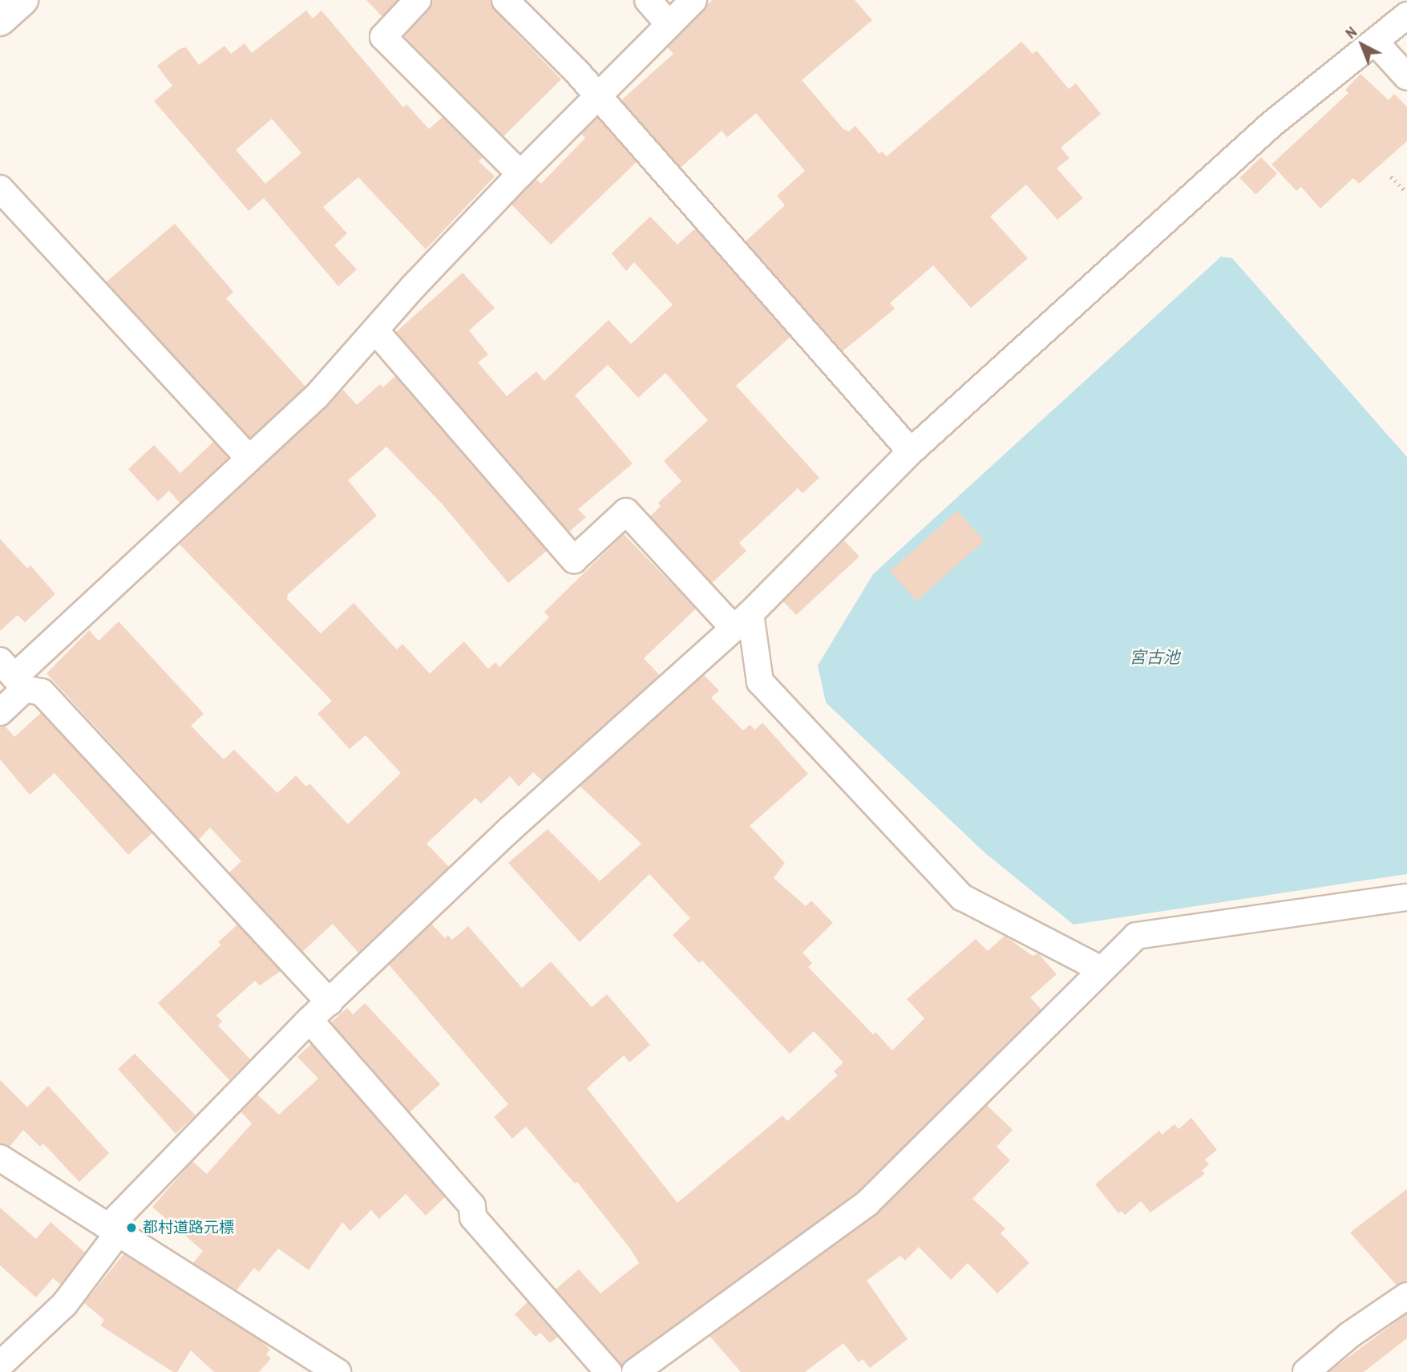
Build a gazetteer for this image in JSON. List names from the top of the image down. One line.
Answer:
{"water":["宮古池"],"places":["都村道路元標"],"north":"top left"}
